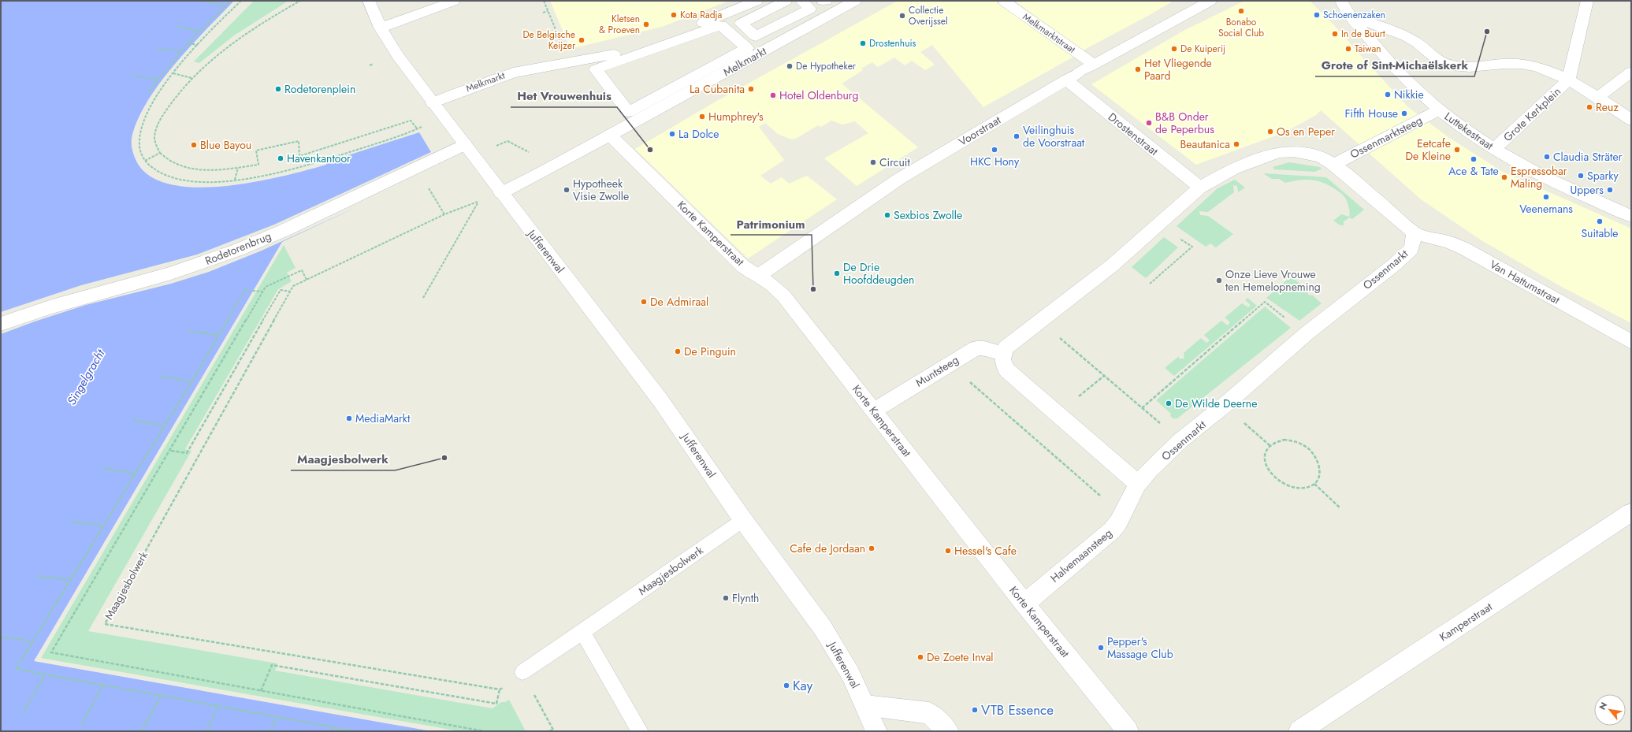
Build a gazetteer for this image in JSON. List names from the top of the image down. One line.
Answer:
{"streets":{"street":["Melkmarktstraat","Melkmarkt","Grote Kerkplein","Voorstraat","Luttekestraat","Drostenstraat","Ossenmarktsteeg","Korte Kamperstraat","Rodetorenbrug","Jufferenwal","Ossenmarkt","Van Hattumstraat","Muntsteeg","Halvemaansteeg","Kamperstraat"],"lane":["Maagjesbolwerk"]},"crossings":[["Melkmarktstraat","Voorstraat"],["Melkmarkt","Korte Kamperstraat"],["Melkmarkt","Jufferenwal"],["Grote Kerkplein","Luttekestraat"],["Voorstraat","Drostenstraat"],["Voorstraat","Korte Kamperstraat"],["Luttekestraat","Ossenmarktsteeg"],["Korte Kamperstraat","Muntsteeg"],["Korte Kamperstraat","Halvemaansteeg"],["Jufferenwal","Maagjesbolwerk"],["Ossenmarkt","Van Hattumstraat"],["Ossenmarkt","Halvemaansteeg"]],"water":["Singelgracht"],"places":["Bonabo Social Club","Kota Radja","Schoenenzaken","Collectie Overijssel","Kletsen & Proeven","Grote of Sint-Michaëlskerk","In de Buurt","De Belgische Keijzer","Drostenhuis","De Kuiperij","Taiwan","De Hypotheker","Het Vliegende Paard","Rodetorenplein","La Cubanita","Nikkie","Hotel Oldenburg","Reuz","Fifth House","Humphrey's","B&B Onder de Peperbus","Os en Peper","La Dolce","Veilinghuis de Voorstraat","Beautanica","Blue Bayou","Het Vrouwenhuis","HKC Hony","Eetcafe De Kleine","Claudia Sträter","Havenkantoor","Ace & Tate","Circuit","Sparky","Espressobar Maling","Hypotheek Visie Zwolle","Uppers","Veenemans","Sexbios Zwolle","Suitable","De Drie Hoofddeugden","Onze Lieve Vrouwe ten Hemelopneming","Patrimonium","De Admiraal","De Pinguin","De Wilde Deerne","MediaMarkt","Maagjesbolwerk","Cafe de Jordaan","Hessel's Cafe","Flynth","Pepper's Massage Club","De Zoete Inval","Kay","VTB Essence"],"north":"top left"}
